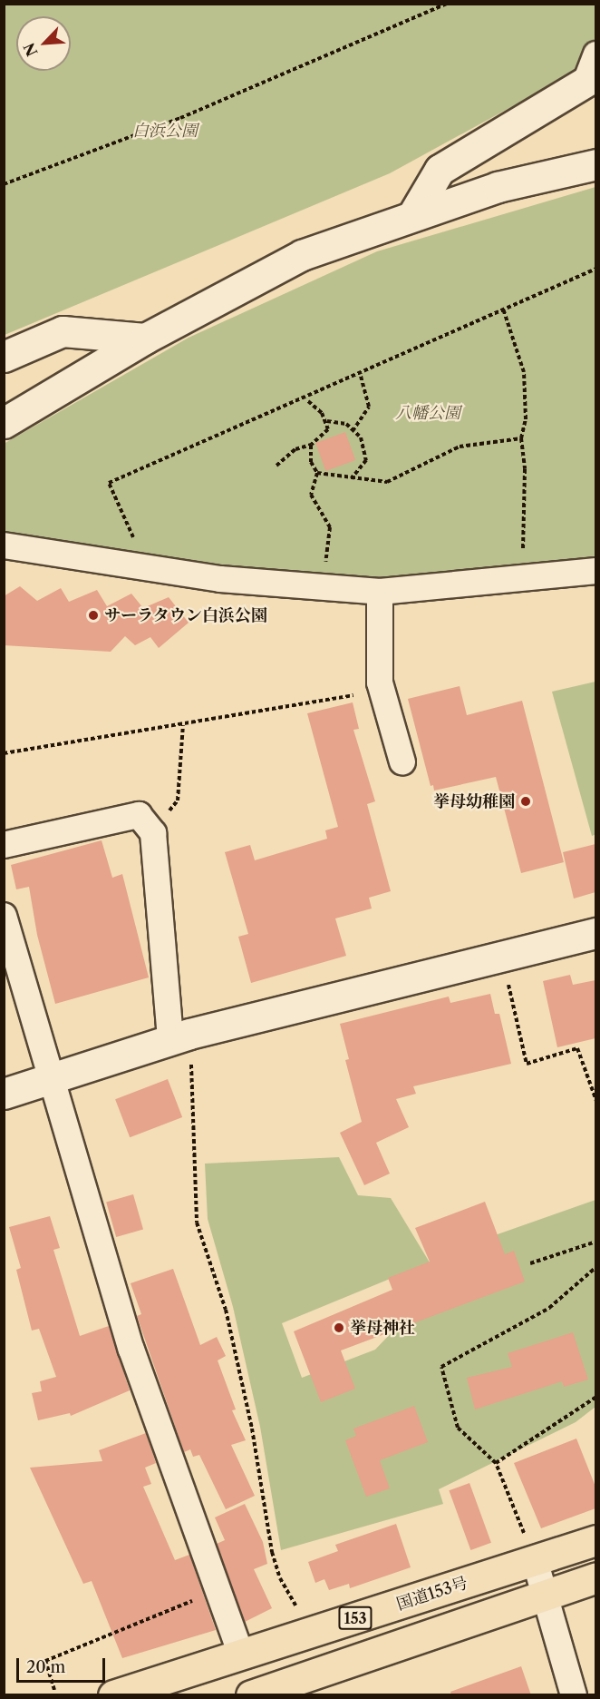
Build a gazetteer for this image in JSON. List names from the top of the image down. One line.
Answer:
{"streets":{"highway":["国道153号","153"]},"parks":["白浜公園","八幡公園"],"places":["サーラタウン白浜公園","挙母幼稚園","挙母神社"],"scale_bar":"20 m","north":"bottom left"}
